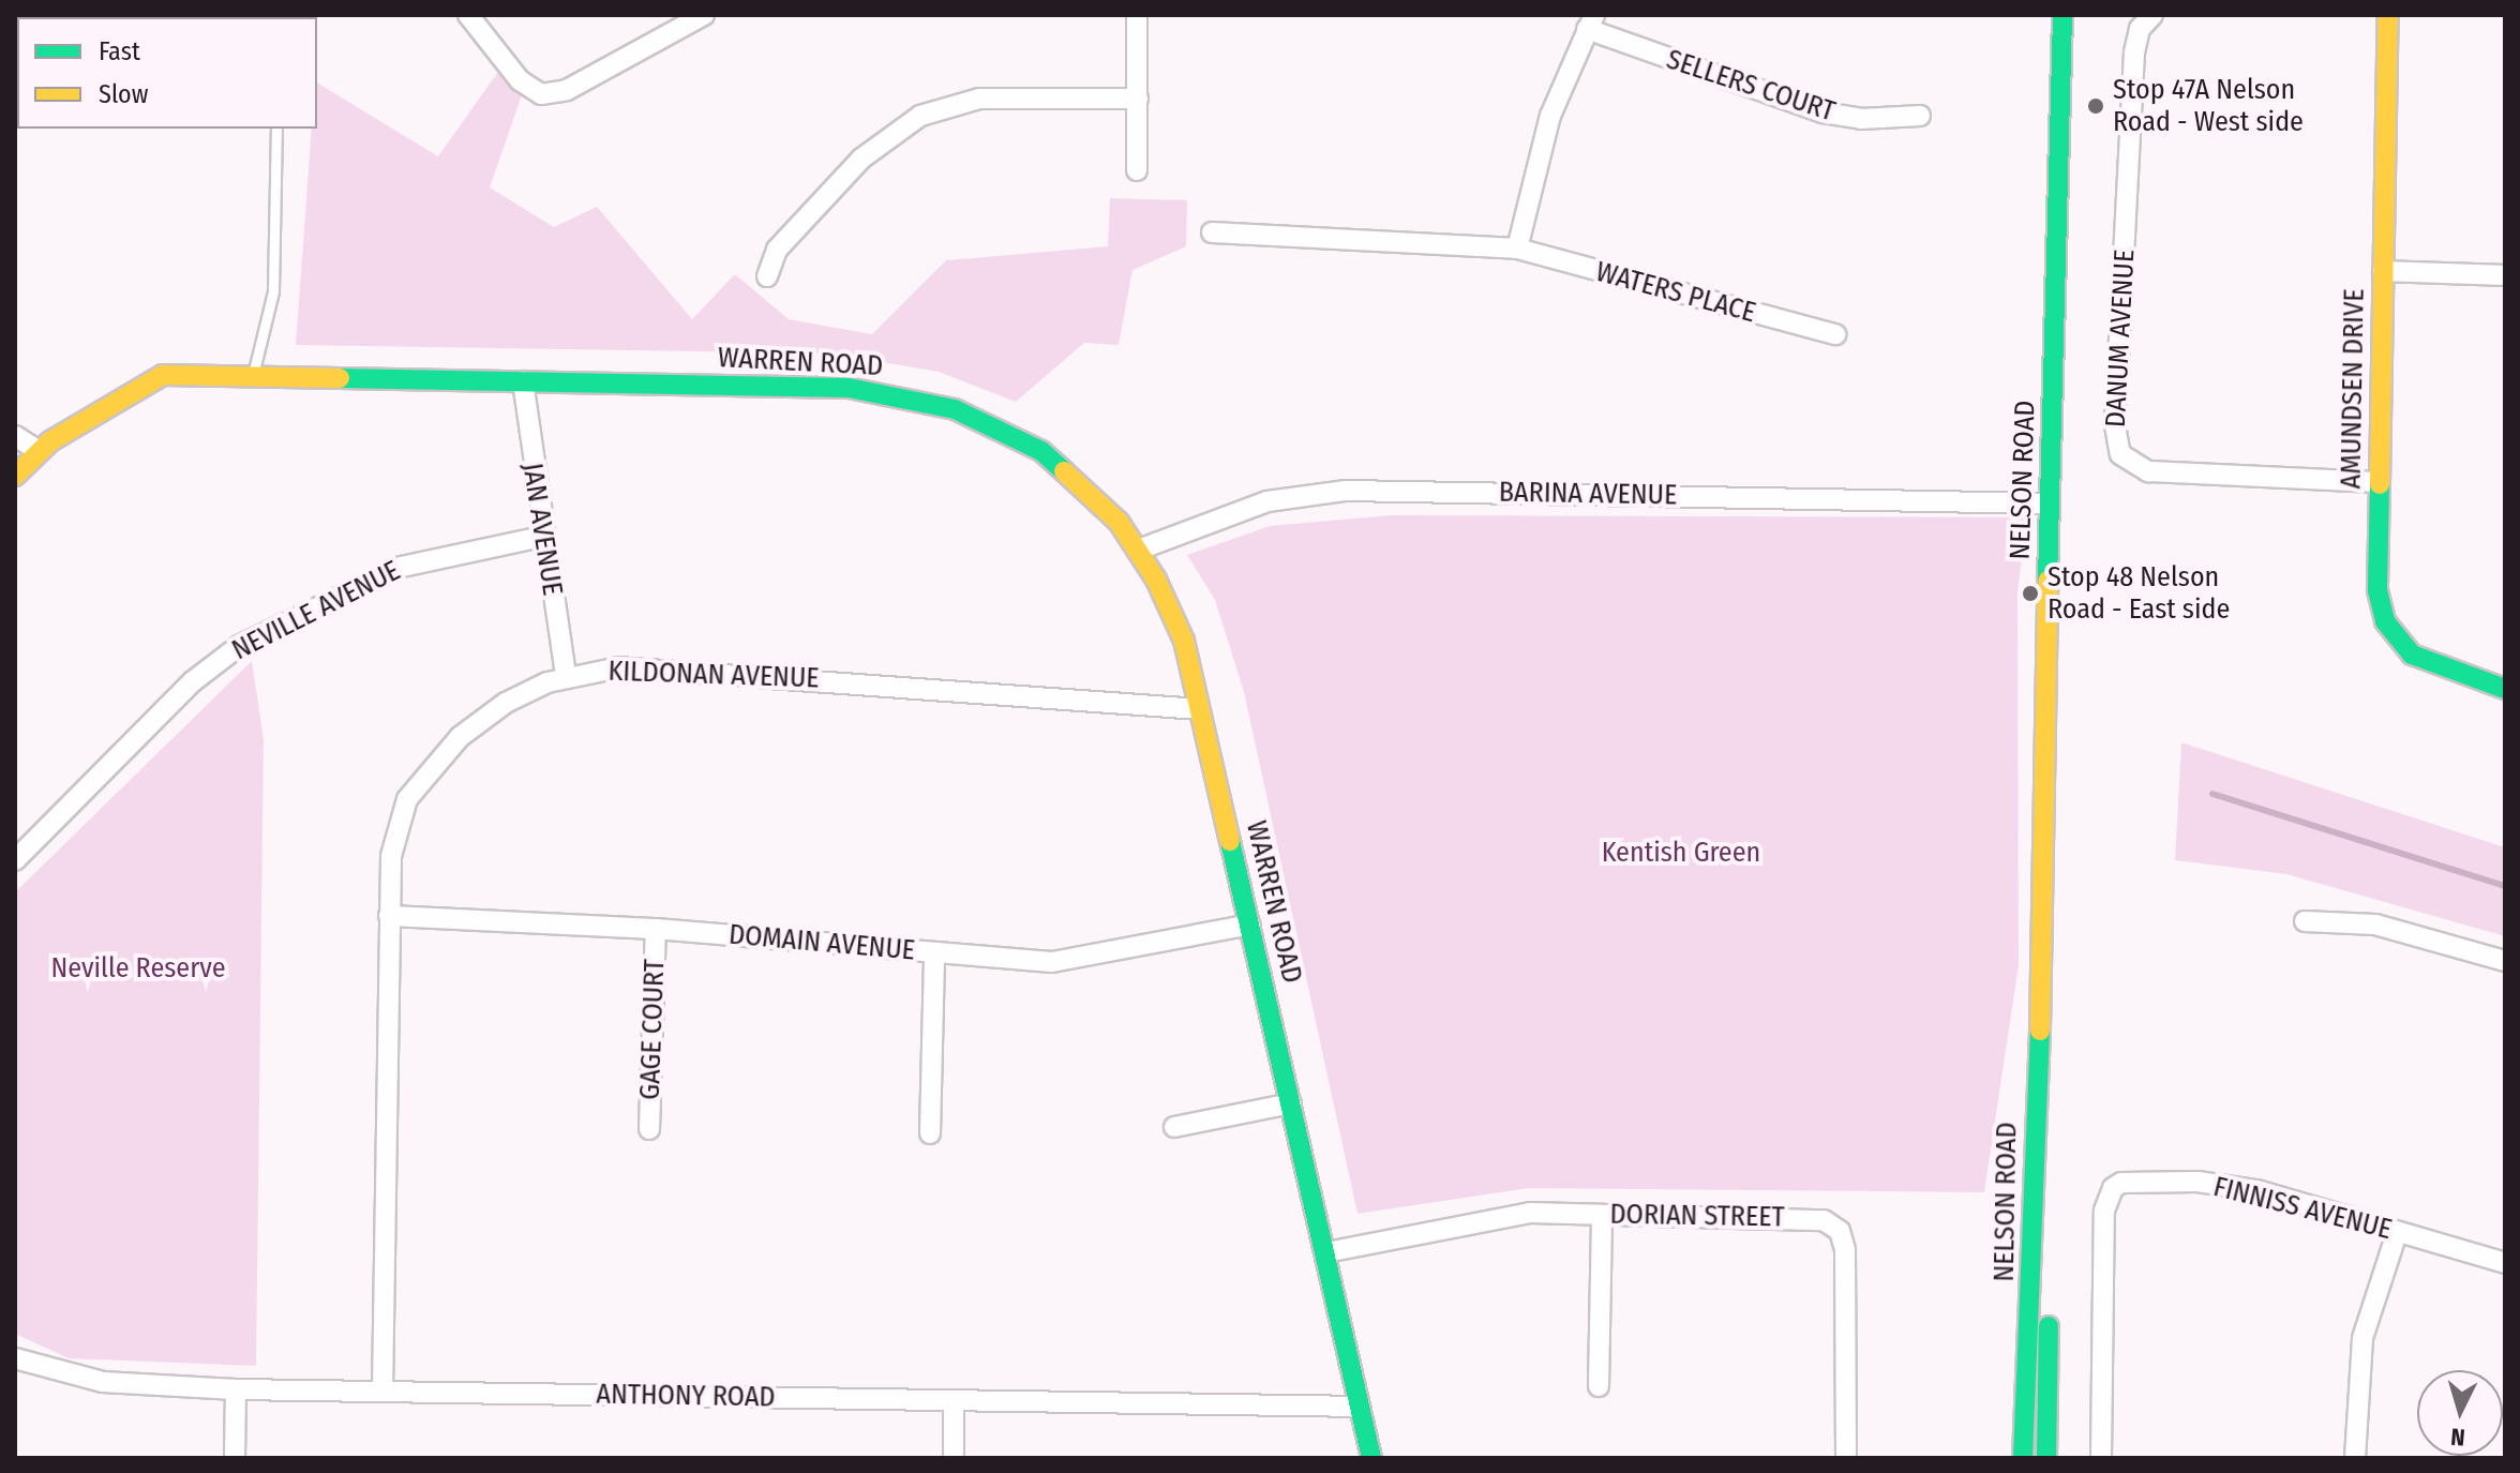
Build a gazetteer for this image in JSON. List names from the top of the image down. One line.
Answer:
{"streets":{"street":["SELLERS COURT","WATERS PLACE","DANUM AVENUE","WARREN ROAD","AMUNDSEN DRIVE","NELSON ROAD","BARINA AVENUE","JAN AVENUE","NEVILLE AVENUE","KILDONAN AVENUE","DOMAIN AVENUE","GAGE COURT","FINNISS AVENUE","DORIAN STREET","ANTHONY ROAD"]},"crossings":[["DANUM AVENUE","AMUNDSEN DRIVE"],["WARREN ROAD","BARINA AVENUE"],["WARREN ROAD","JAN AVENUE"],["WARREN ROAD","KILDONAN AVENUE"],["WARREN ROAD","DOMAIN AVENUE"],["WARREN ROAD","DORIAN STREET"],["WARREN ROAD","ANTHONY ROAD"],["NELSON ROAD","BARINA AVENUE"],["JAN AVENUE","NEVILLE AVENUE"],["JAN AVENUE","KILDONAN AVENUE"],["KILDONAN AVENUE","DOMAIN AVENUE"],["KILDONAN AVENUE","ANTHONY ROAD"],["DOMAIN AVENUE","GAGE COURT"]],"parks":["Kentish Green","Neville Reserve"],"places":["Stop 47A Nelson Road - West side","Stop 48 Nelson Road - East side"],"legend":["Fast","Slow"],"north":"bottom"}
